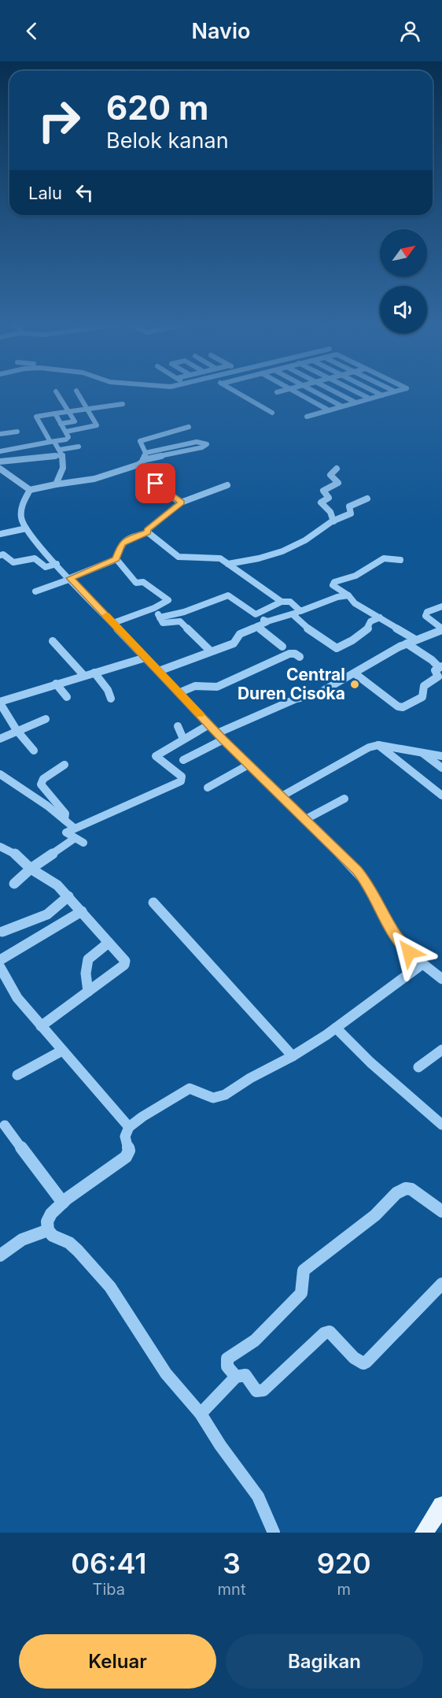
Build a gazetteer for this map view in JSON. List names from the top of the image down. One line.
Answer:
{"places":["Central Duren Cisoka"],"north":"top right","page":{"header":"Navio","turn":["620 m","Belok kanan"],"then":"Lalu","eta":["06:41","Tiba","3","mnt","920","m"],"buttons":["Keluar","Bagikan"]}}
